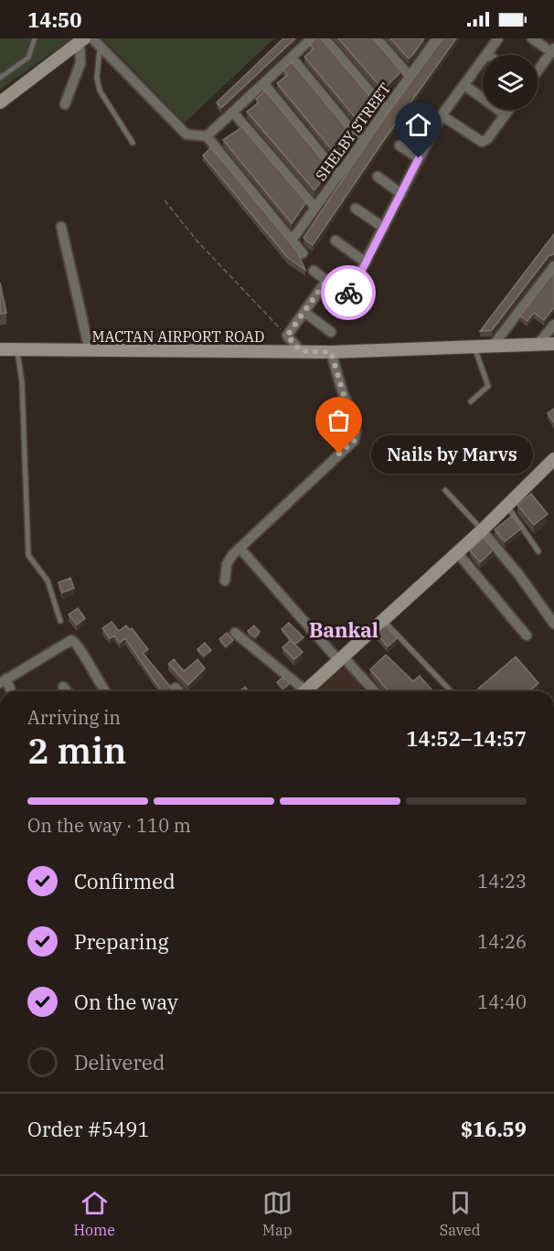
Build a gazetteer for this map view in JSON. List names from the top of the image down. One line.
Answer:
{"streets":{"main road":["MACTAN AIRPORT ROAD"],"street":["SHELBY STREET"]},"districts":["Bankal"],"places":["Nails by Marvs"],"page":{"status":"14:50","bubble":"Nails by Marvs","heading":["2 min","Arriving in","14:52–14:57"],"panel":["Order #5491","$16.59"],"bar":"On the way · 110 m","list":[["Confirmed","14:23"],["Preparing","14:26"],["On the way","14:40"],"Delivered"],"tabs":["Home","Map","Saved"]}}
